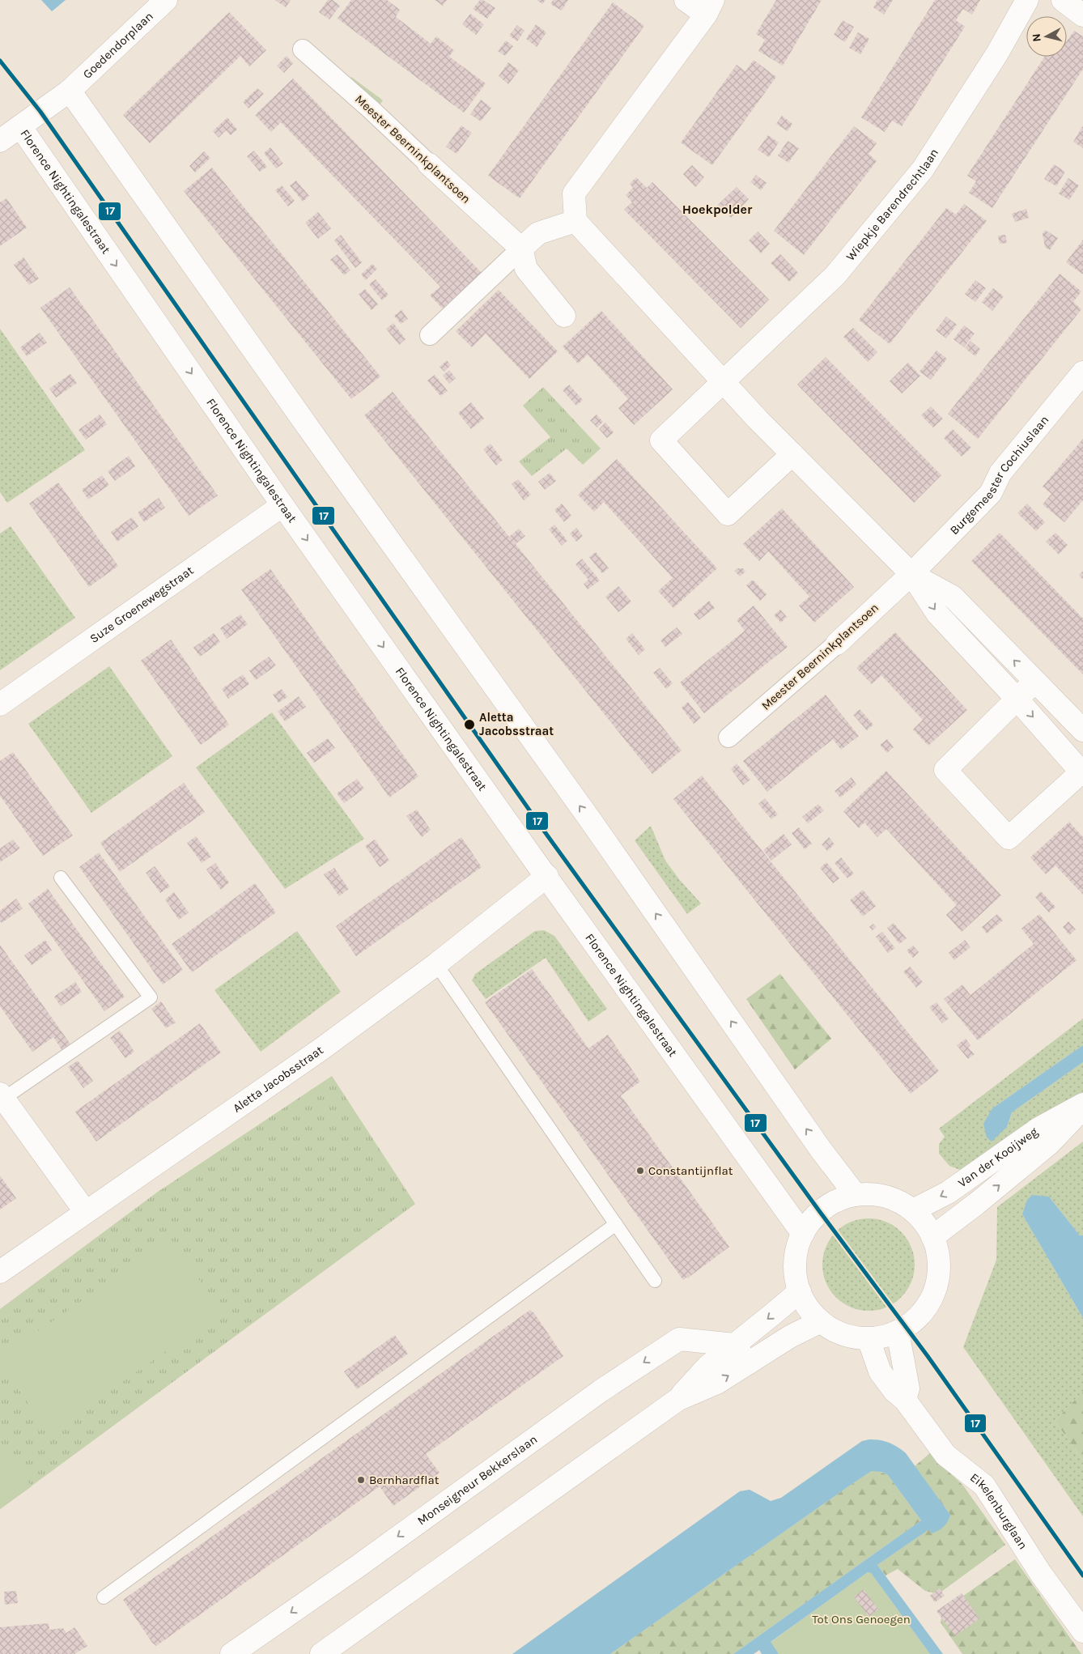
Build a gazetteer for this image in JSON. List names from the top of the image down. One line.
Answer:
{"streets":{"street":["Goedendorplaan","Meester Beerninkplantsoen","Florence Nightingalestraat","Wiepkje Barendrechtlaan","Burgemeester Cochiuslaan","Suze Groenewegstraat","Aletta Jacobsstraat","Van der Kooijweg","Monseigneur Bekkerslaan","Eikelenburglaan"]},"crossings":[["Goedendorplaan","Florence Nightingalestraat"],["Meester Beerninkplantsoen","Burgemeester Cochiuslaan"],["Florence Nightingalestraat","Suze Groenewegstraat"],["Florence Nightingalestraat","Aletta Jacobsstraat"],["Florence Nightingalestraat","Van der Kooijweg"],["Florence Nightingalestraat","Eikelenburglaan"],["Van der Kooijweg","Eikelenburglaan"]],"districts":["Hoekpolder"],"parks":["Tot Ons Genoegen"],"places":["Aletta Jacobsstraat","Constantijnflat","Bernhardflat"],"lines":["transit line 17"],"north":"left"}
